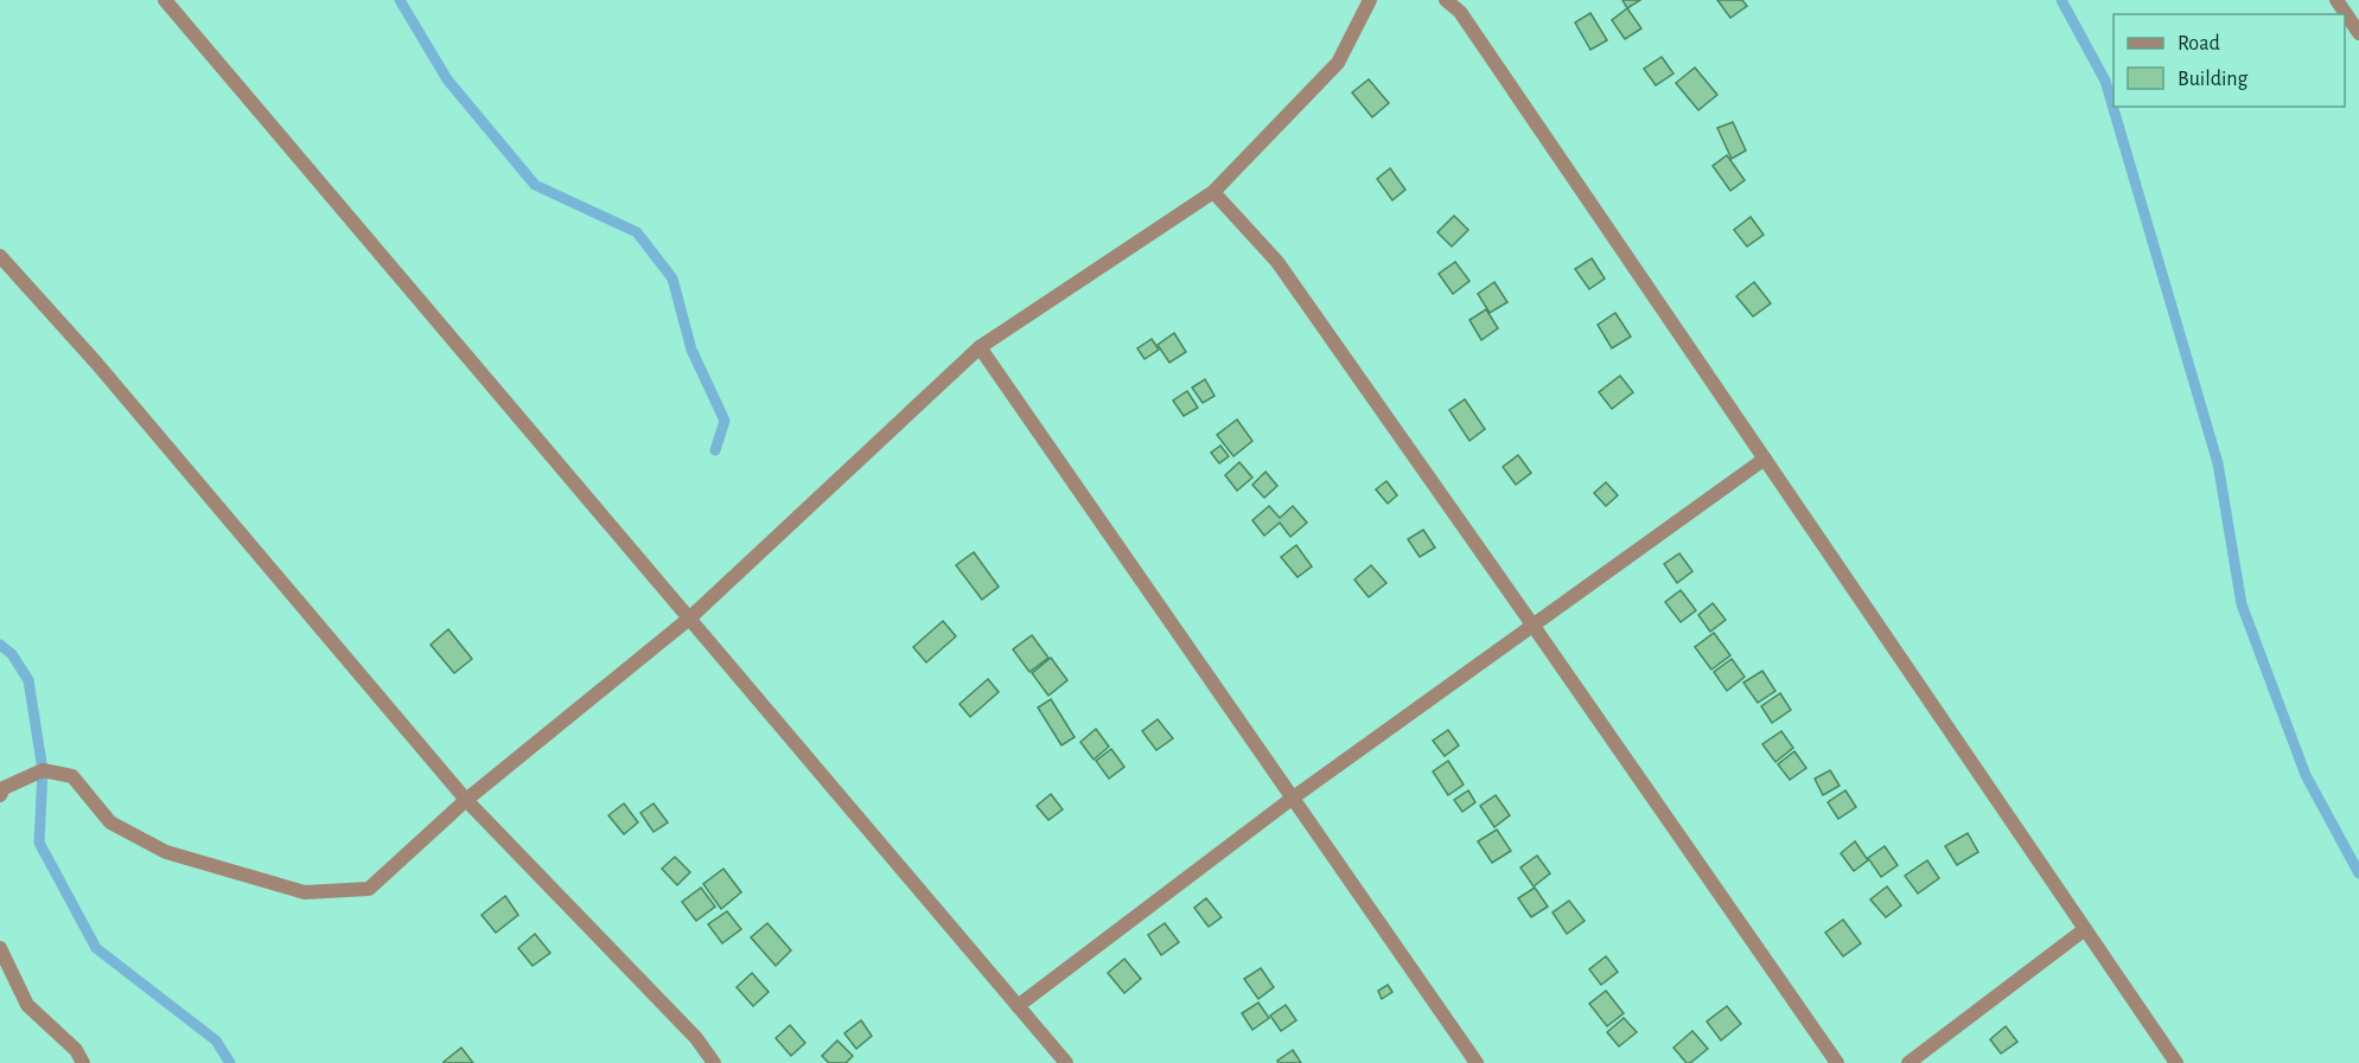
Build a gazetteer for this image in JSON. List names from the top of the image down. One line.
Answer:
{"legend":["Road","Building"]}
